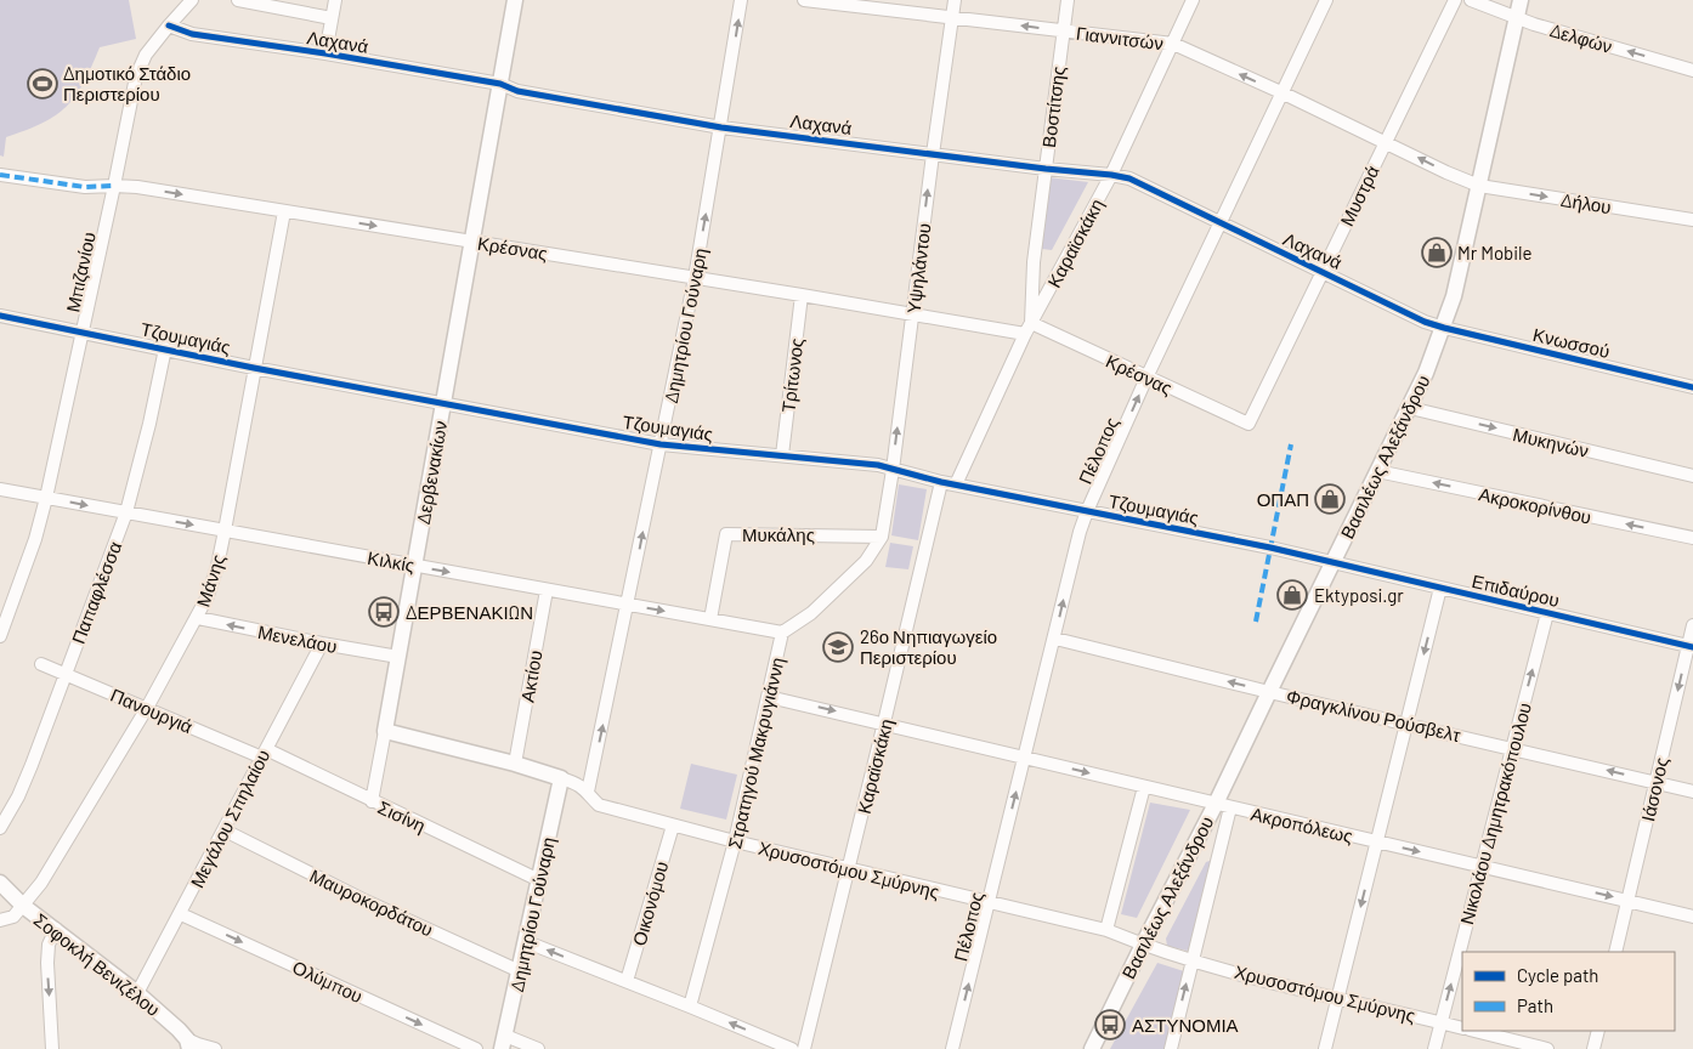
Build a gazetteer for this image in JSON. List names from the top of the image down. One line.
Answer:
{"streets":{"street":["Γιαννιτσών","Δελφών","Λαχανά","Βοστίτσης","Μυστρά","Δήλου","Καραϊσκάκη","Κρέσνας","Υψηλάντου","Μπιζανίου","Δημητρίου Γούναρη","Τζουμαγιάς","Κνωσσού","Τρίτωνος","Μυκηνών","Πέλοπος","Βασιλέως Αλεξάνδρου","Δερβενακίων","Ακροκορίνθου","Μυκάλης","Κιλκίς","Μάνης","Επιδαύρου","Παπαφλέσσα","Μενελάου","Ακτίου","Πανουργιά","Φραγκλίνου Ρούσβελτ","Στρατηγού Μακρυγιάννη","Ιάσονος","Νικολάου Δημητρακόπουλου","Σισίνη","Μεγάλου Σπηλαίου","Ακροπόλεως","Χρυσοστόμου Σμύρνης","Μαυροκορδάτου","Οικονόμου","Σοφοκλή Βενιζέλου","Ολύμπου"]},"crossings":[["Γιαννιτσών","Βοστίτσης"],["Γιαννιτσών","Μυστρά"],["Γιαννιτσών","Δήλου"],["Γιαννιτσών","Καραϊσκάκη"],["Γιαννιτσών","Υψηλάντου"],["Γιαννιτσών","Πέλοπος"],["Γιαννιτσών","Βασιλέως Αλεξάνδρου"],["Δελφών","Βασιλέως Αλεξάνδρου"],["Λαχανά","Βοστίτσης"],["Λαχανά","Μυστρά"],["Λαχανά","Καραϊσκάκη"],["Λαχανά","Υψηλάντου"],["Λαχανά","Μπιζανίου"],["Λαχανά","Δημητρίου Γούναρη"],["Λαχανά","Κνωσσού"],["Λαχανά","Πέλοπος"],["Λαχανά","Βασιλέως Αλεξάνδρου"],["Λαχανά","Δερβενακίων"],["Βοστίτσης","Καραϊσκάκη"],["Βοστίτσης","Κρέσνας"],["Μυστρά","Κρέσνας"],["Δήλου","Βασιλέως Αλεξάνδρου"],["Καραϊσκάκη","Κρέσνας"],["Καραϊσκάκη","Τζουμαγιάς"],["Καραϊσκάκη","Ακροπόλεως"],["Καραϊσκάκη","Χρυσοστόμου Σμύρνης"],["Κρέσνας","Υψηλάντου"],["Κρέσνας","Μπιζανίου"],["Κρέσνας","Δημητρίου Γούναρη"],["Κρέσνας","Τρίτωνος"],["Κρέσνας","Πέλοπος"],["Κρέσνας","Δερβενακίων"],["Κρέσνας","Μάνης"],["Υψηλάντου","Τζουμαγιάς"],["Υψηλάντου","Μυκάλης"],["Υψηλάντου","Στρατηγού Μακρυγιάννη"],["Μπιζανίου","Τζουμαγιάς"],["Μπιζανίου","Κιλκίς"],["Δημητρίου Γούναρη","Τζουμαγιάς"],["Δημητρίου Γούναρη","Κιλκίς"],["Δημητρίου Γούναρη","Σισίνη"],["Δημητρίου Γούναρη","Χρυσοστόμου Σμύρνης"],["Δημητρίου Γούναρη","Μαυροκορδάτου"],["Τζουμαγιάς","Τρίτωνος"],["Τζουμαγιάς","Πέλοπος"],["Τζουμαγιάς","Βασιλέως Αλεξάνδρου"],["Τζουμαγιάς","Δερβενακίων"],["Τζουμαγιάς","Μάνης"],["Τζουμαγιάς","Επιδαύρου"],["Τζουμαγιάς","Παπαφλέσσα"],["Κνωσσού","Βασιλέως Αλεξάνδρου"],["Μυκηνών","Βασιλέως Αλεξάνδρου"],["Πέλοπος","Φραγκλίνου Ρούσβελτ"],["Πέλοπος","Ακροπόλεως"],["Πέλοπος","Χρυσοστόμου Σμύρνης"],["Βασιλέως Αλεξάνδρου","Ακροκορίνθου"],["Βασιλέως Αλεξάνδρου","Επιδαύρου"],["Βασιλέως Αλεξάνδρου","Φραγκλίνου Ρούσβελτ"],["Βασιλέως Αλεξάνδρου","Ακροπόλεως"],["Βασιλέως Αλεξάνδρου","Χρυσοστόμου Σμύρνης"],["Δερβενακίων","Κιλκίς"],["Δερβενακίων","Μενελάου"],["Δερβενακίων","Σισίνη"],["Δερβενακίων","Χρυσοστόμου Σμύρνης"],["Μυκάλης","Κιλκίς"],["Μυκάλης","Στρατηγού Μακρυγιάννη"],["Κιλκίς","Μάνης"],["Κιλκίς","Παπαφλέσσα"],["Κιλκίς","Ακτίου"],["Κιλκίς","Στρατηγού Μακρυγιάννη"],["Μάνης","Μενελάου"],["Μάνης","Πανουργιά"],["Μάνης","Σοφοκλή Βενιζέλου"],["Επιδαύρου","Ιάσονος"],["Επιδαύρου","Νικολάου Δημητρακόπουλου"],["Παπαφλέσσα","Πανουργιά"],["Μενελάου","Μεγάλου Σπηλαίου"],["Ακτίου","Χρυσοστόμου Σμύρνης"],["Πανουργιά","Σισίνη"],["Πανουργιά","Μεγάλου Σπηλαίου"],["Φραγκλίνου Ρούσβελτ","Ιάσονος"],["Φραγκλίνου Ρούσβελτ","Νικολάου Δημητρακόπουλου"],["Στρατηγού Μακρυγιάννη","Ακροπόλεως"],["Στρατηγού Μακρυγιάννη","Χρυσοστόμου Σμύρνης"],["Ιάσονος","Ακροπόλεως"],["Νικολάου Δημητρακόπουλου","Ακροπόλεως"],["Νικολάου Δημητρακόπουλου","Χρυσοστόμου Σμύρνης"],["Σισίνη","Μεγάλου Σπηλαίου"],["Μεγάλου Σπηλαίου","Μαυροκορδάτου"],["Μεγάλου Σπηλαίου","Σοφοκλή Βενιζέλου"],["Μεγάλου Σπηλαίου","Ολύμπου"],["Χρυσοστόμου Σμύρνης","Οικονόμου"]],"one_way":["Γιαννιτσών","Δελφών","Δήλου","Υψηλάντου","Δημητρίου Γούναρη","Μυκηνών","Πέλοπος","Ακροκορίνθου","Κιλκίς","Μενελάου","Φραγκλίνου Ρούσβελτ","Ιάσονος","Ακροπόλεως","Ολύμπου"],"places":{"sports":["Δημοτικό Στάδιο Περιστερίου"],"shop":["Mr Mobile","ΟΠΑΠ","Ektyposi.gr"],"bus stop":["ΔΕΡΒΕΝΑΚΙΩΝ","ΑΣΤΥΝΟΜΙΑ"],"school or university":["26ο Νηπιαγωγείο Περιστερίου"]},"legend":["Cycle path","Path"]}
